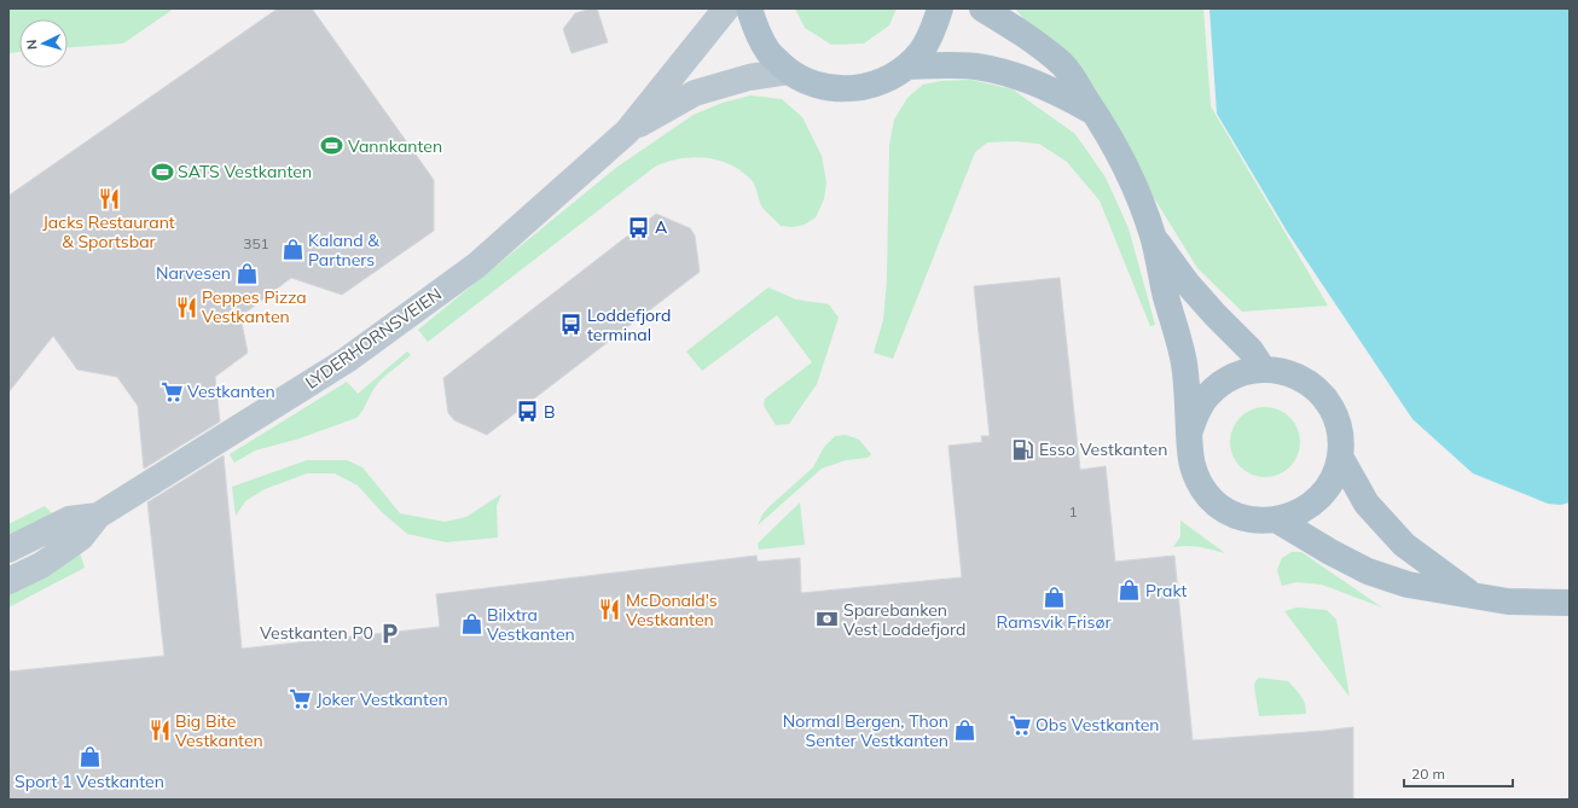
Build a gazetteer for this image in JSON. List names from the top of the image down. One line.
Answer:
{"streets":{"main road":["LYDERHORNSVEIEN"]},"places":{"sports":["Vannkanten","SATS Vestkanten"],"restaurant":["Jacks Restaurant & Sportsbar","Peppes Pizza Vestkanten","McDonald's Vestkanten","Big Bite Vestkanten"],"bus stop":["A","Loddefjord terminal","B"],"shop":["Kaland & Partners","Narvesen","Prakt","Ramsvik Frisør","Bilxtra Vestkanten","Normal Bergen, Thon Senter Vestkanten","Sport 1 Vestkanten"],"supermarket":["Vestkanten","Joker Vestkanten","Obs Vestkanten"],"fuel station":["Esso Vestkanten"],"bank":["Sparebanken Vest Loddefjord"],"parking":["Vestkanten P0"]},"house_numbers":["351","1"],"scale_bar":"20 m","north":"left"}
